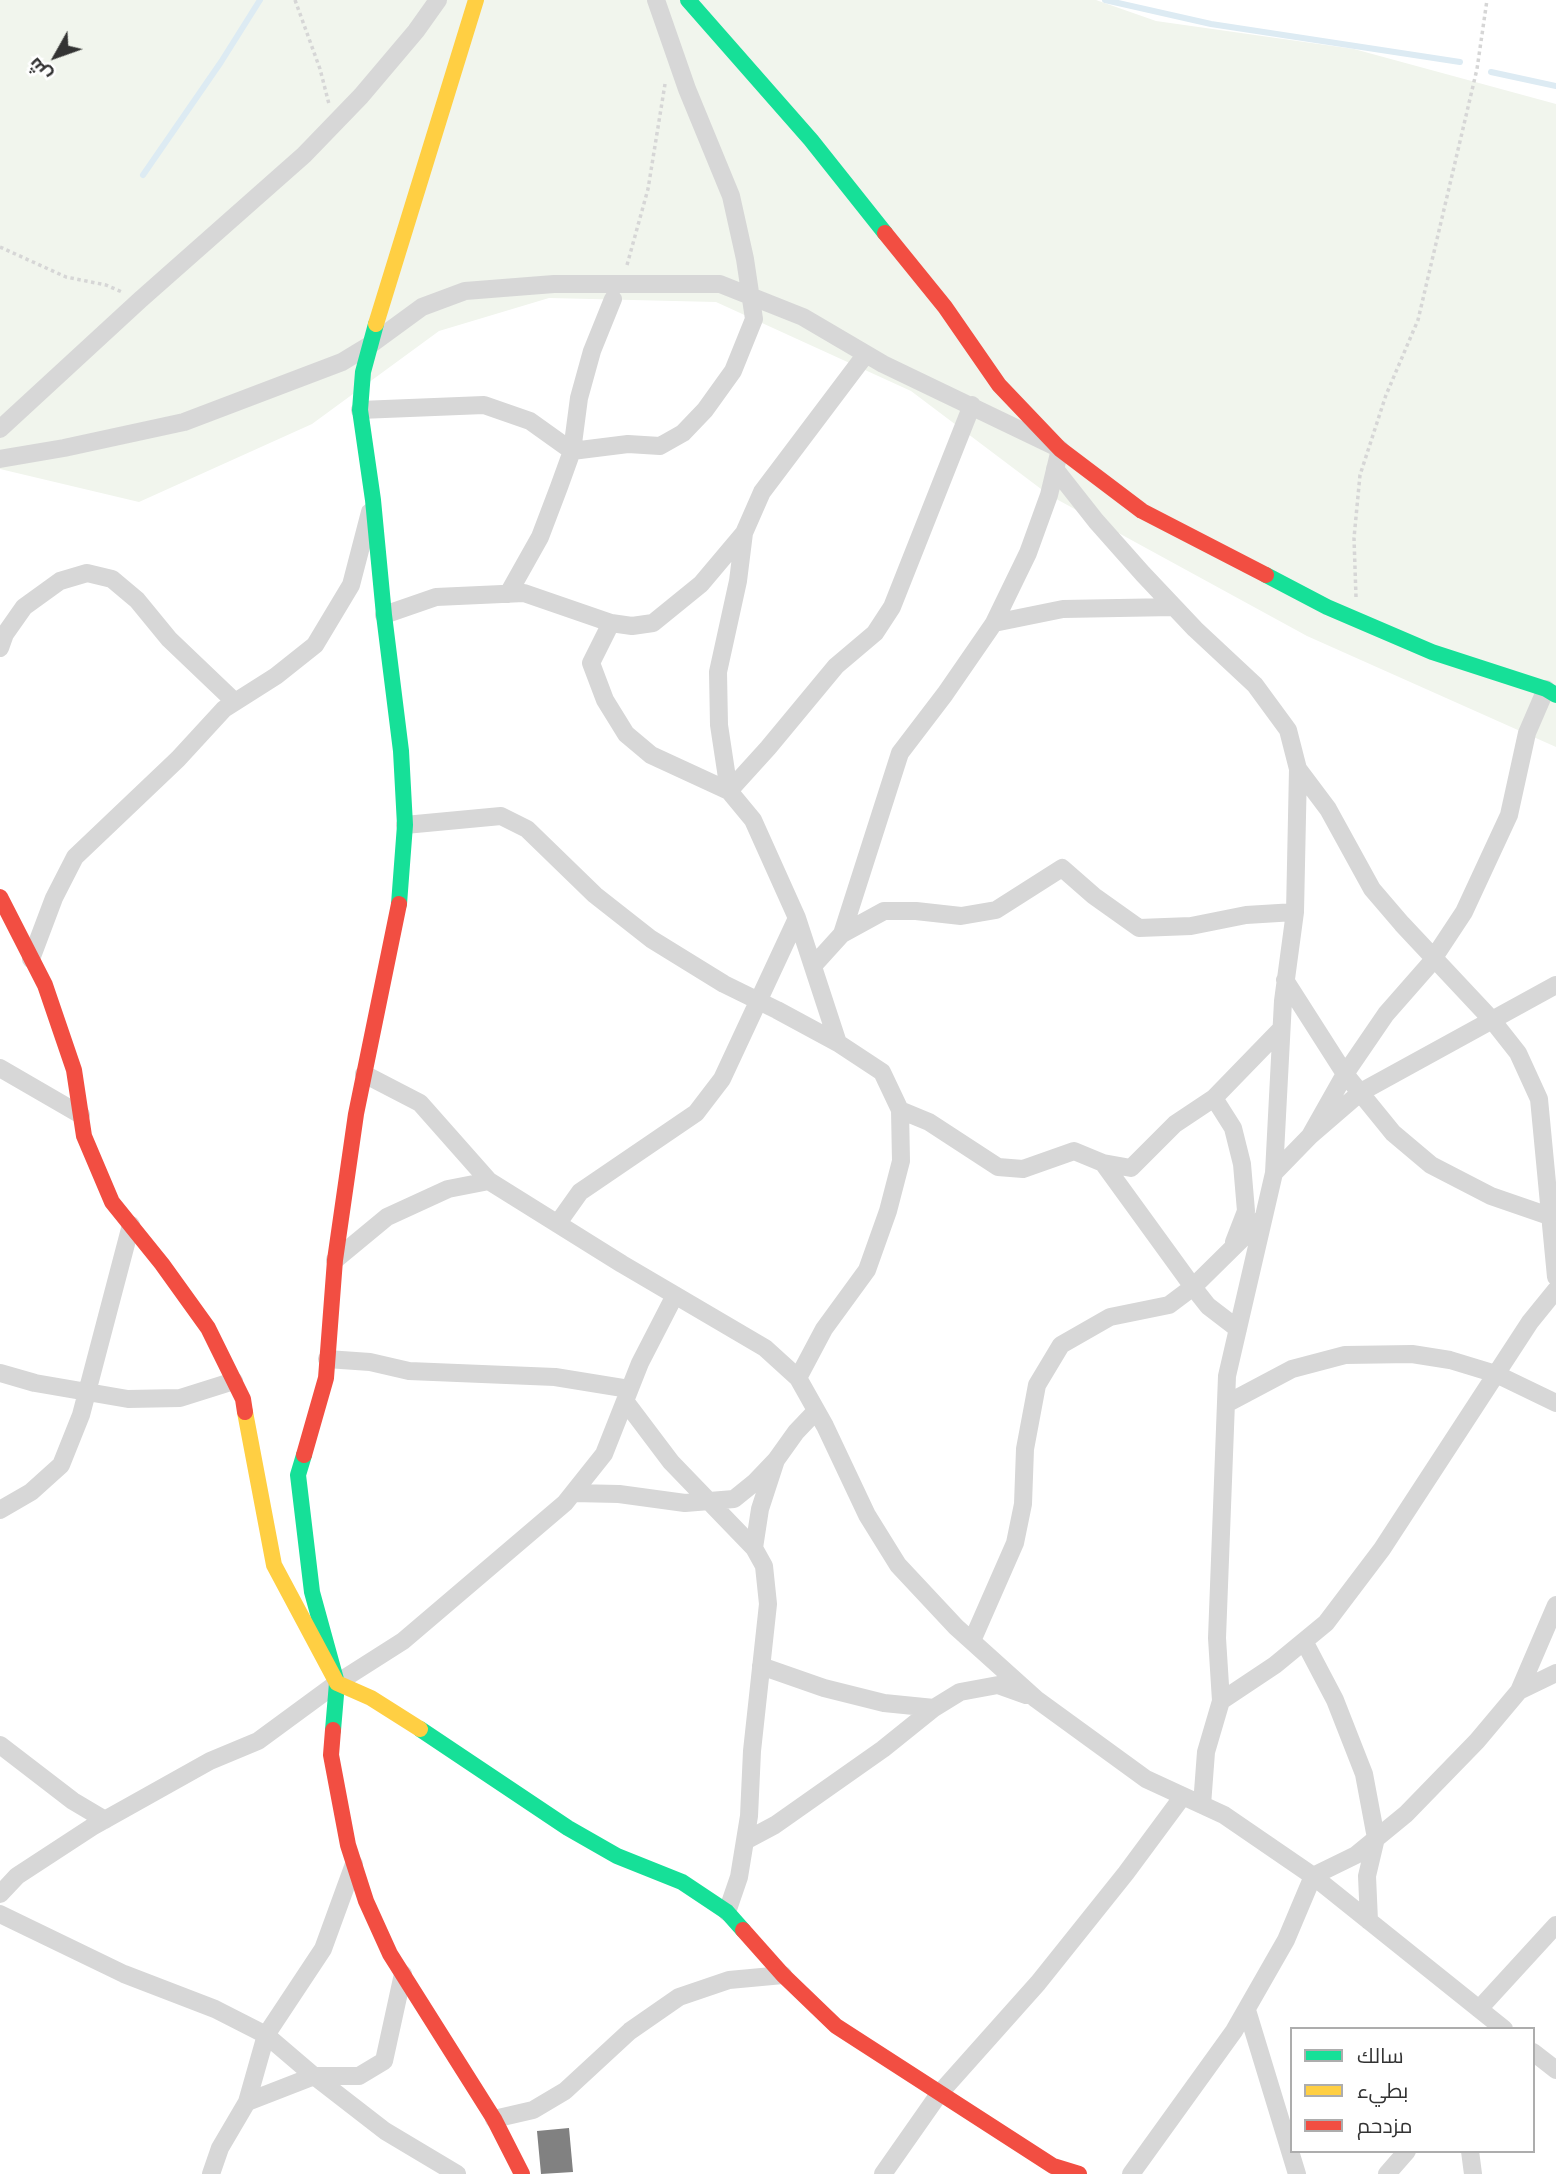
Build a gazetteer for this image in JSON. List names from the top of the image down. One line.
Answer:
{"legend":["سالك","بطيء","مزدحم"],"north":"bottom left"}
